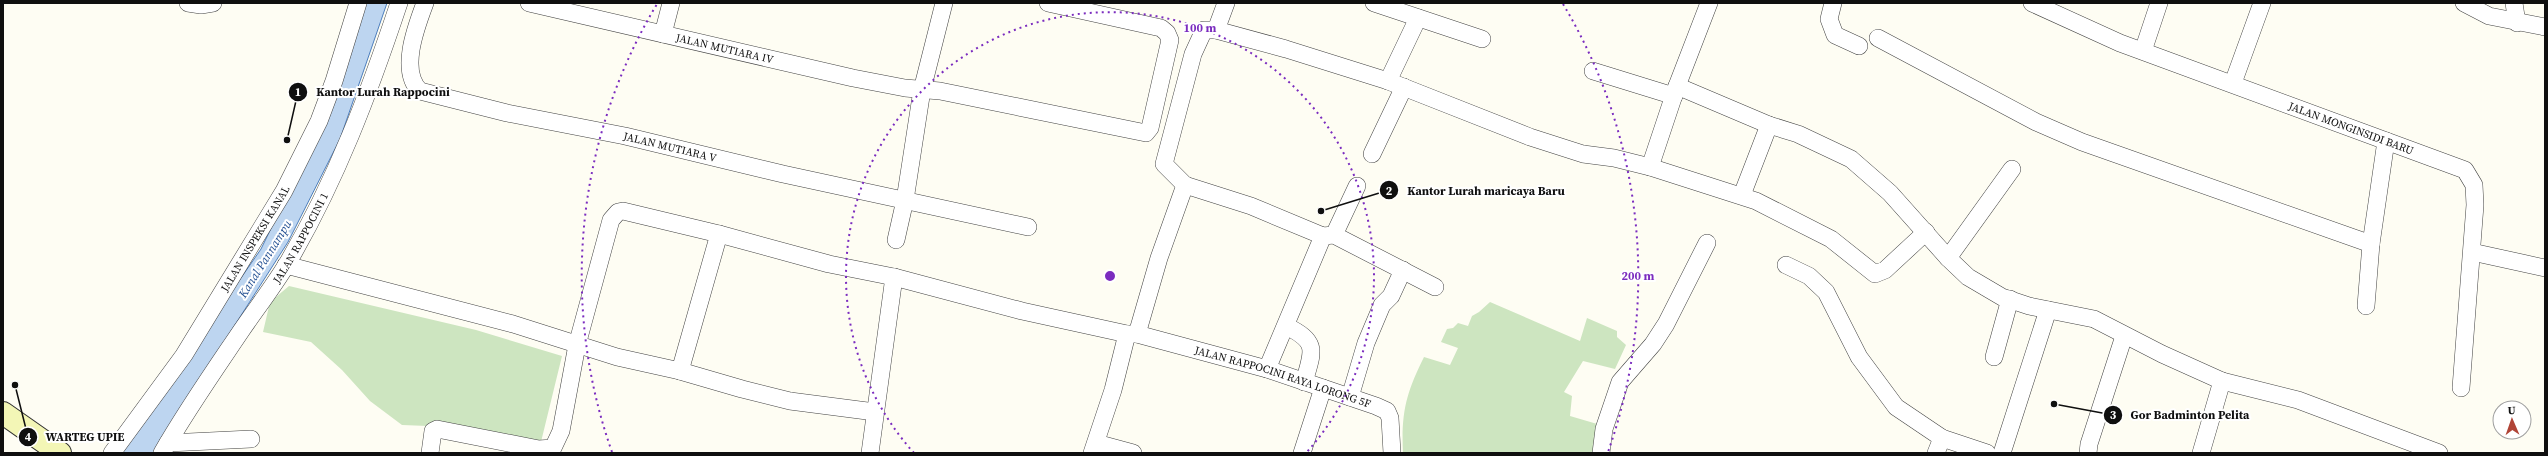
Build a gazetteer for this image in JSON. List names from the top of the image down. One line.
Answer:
{"streets":{"street":["JALAN MUTIARA IV","JALAN MONGINSIDI BARU","JALAN MUTIARA V","JALAN RAPPOCINI 1","JALAN INSPEKSI KANAL","JALAN RAPPOCINI RAYA LORONG 5F"]},"water":["Kanal Pannampu"],"places":["Kantor Lurah Rappocini","Kantor Lurah maricaya Baru","WARTEG UPIE","Gor Badminton Pelita"],"north":"top","rings":["100 m","200 m"]}
